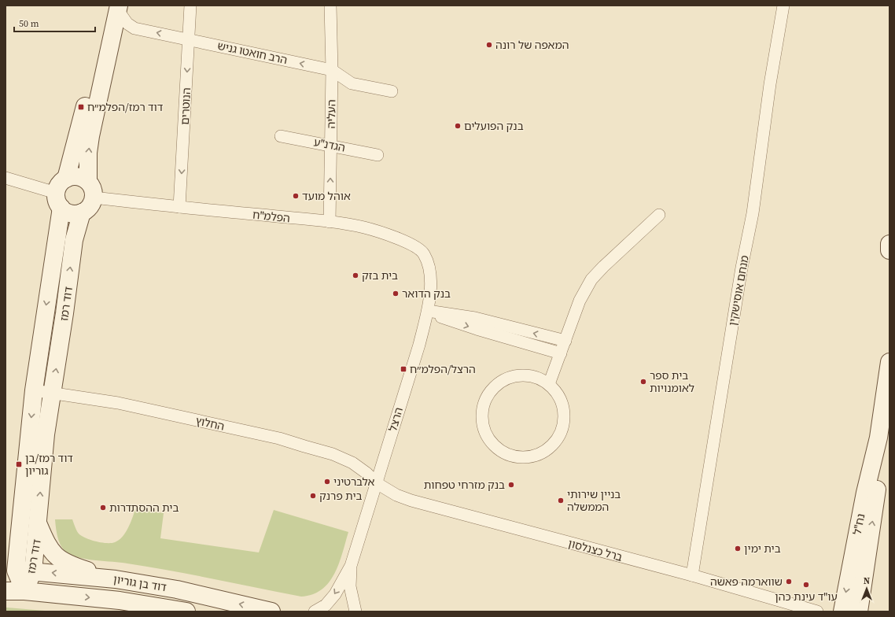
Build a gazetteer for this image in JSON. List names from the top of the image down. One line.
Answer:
{"streets":{"street":["הרב חואטו גניש","הנוטרים","העליה","הגדנ\"ע","הפלמ\"ח","מנחם אוסישקין","דוד רמז","הרצל","החלוץ","נח\"ל","ברל כצנלסון","דוד בן גוריון"]},"crossings":[["הרב חואטו גניש","הנוטרים"],["הרב חואטו גניש","העליה"],["הנוטרים","הפלמ\"ח"],["העליה","הגדנ\"ע"],["העליה","הפלמ\"ח"],["הפלמ\"ח","דוד רמז"],["הפלמ\"ח","הרצל"],["מנחם אוסישקין","ברל כצנלסון"],["דוד רמז","החלוץ"],["דוד רמז","דוד בן גוריון"],["הרצל","החלוץ"],["הרצל","ברל כצנלסון"],["החלוץ","ברל כצנלסון"]],"one_way":["הרב חואטו גניש","העליה"],"places":{"other":["המאפה של רונה","בנק הפועלים","אוהל מועד","בית בזק","בנק הדואר","בית ספר לאומנויות","אלברטיני","בנק מזרחי טפחות","בית פרנק","בניין שירותי הממשלה","בית ההסתדרות","בית ימין","שווארמה פאשה","עו\"ד עינת כהן"],"transit":["דוד רמז/הפלמ״ח","הרצל/הפלמ״ח","דוד רמז/בן גוריון"]},"scale_bar":"50 m","north":"top"}
